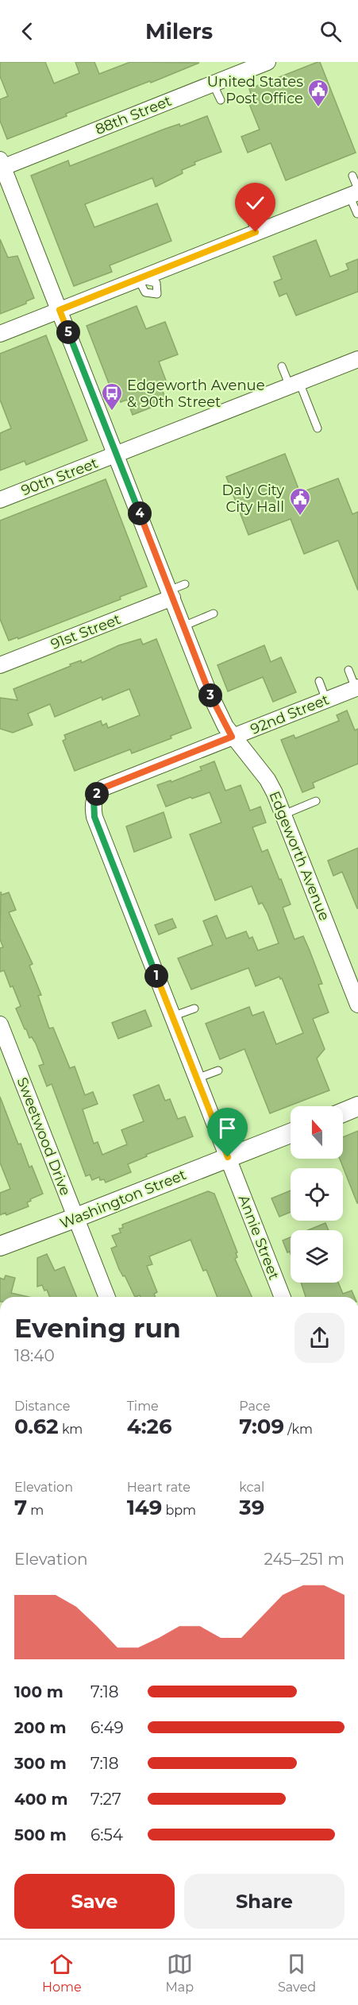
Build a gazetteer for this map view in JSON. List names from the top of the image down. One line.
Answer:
{"streets":{"street":["88th Street","90th Street","91st Street","92nd Street","Edgeworth Avenue","Sweetwood Drive","Washington Street","Annie Street"]},"crossings":[["88th Street","Edgeworth Avenue"],["90th Street","Edgeworth Avenue"],["91st Street","Edgeworth Avenue"],["92nd Street","Edgeworth Avenue"],["92nd Street","Annie Street"],["Sweetwood Drive","Washington Street"],["Washington Street","Annie Street"]],"places":{"public building":["United States Post Office","Daly City City Hall"],"bus stop":["Edgeworth Avenue & 90th Street"]},"north":"top","page":{"header":"Milers","pins":["5","4","3","2","1"],"heading":["Evening run","18:40"],"stats":[["Distance","0.62 km"],["Time","4:26"],["Pace","7:09 /km"],["Elevation","7 m"],["Heart rate","149 bpm"],["kcal","39"]],"chart":["Elevation","245–251 m"],"list":[{"name":"100 m","note":"7:18"},{"name":"200 m","note":"6:49"},{"name":"300 m","note":"7:18"},{"name":"400 m","note":"7:27"},{"name":"500 m","note":"6:54"}],"buttons":["Save","Share"],"tabs":["Home","Map","Saved"]}}
